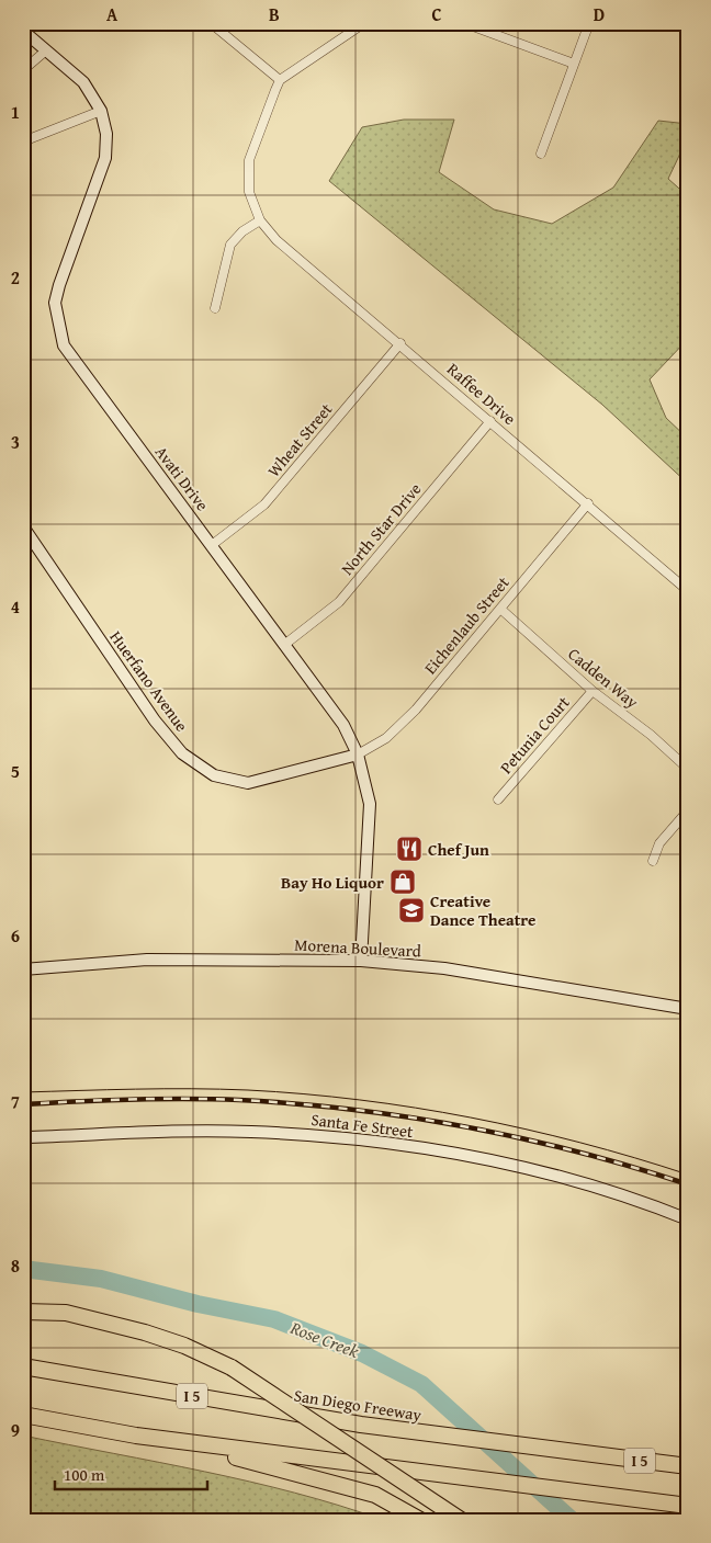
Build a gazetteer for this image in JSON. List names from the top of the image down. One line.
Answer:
{"streets":{"highway":["I 5","San Diego Freeway"],"street":["Raffee Drive","Wheat Street","Avati Drive","North Star Drive","Eichenlaub Street","Cadden Way","Huerfano Avenue","Petunia Court","Morena Boulevard","Santa Fe Street"]},"crossings":[["Raffee Drive","Wheat Street"],["Raffee Drive","North Star Drive"],["Raffee Drive","Eichenlaub Street"],["Wheat Street","Avati Drive"],["Avati Drive","North Star Drive"],["Avati Drive","Eichenlaub Street"],["Avati Drive","Huerfano Avenue"],["Avati Drive","Morena Boulevard"],["Eichenlaub Street","Cadden Way"],["Eichenlaub Street","Huerfano Avenue"],["Cadden Way","Petunia Court"]],"water":["Rose Creek"],"places":{"restaurant":["Chef Jun"],"shop":["Bay Ho Liquor"],"school or university":["Creative Dance Theatre"]},"scale_bar":"100 m","grid":{"columns":["A","B","C","D"],"rows":["1","2","3","4","5","6","7","8","9"]}}
